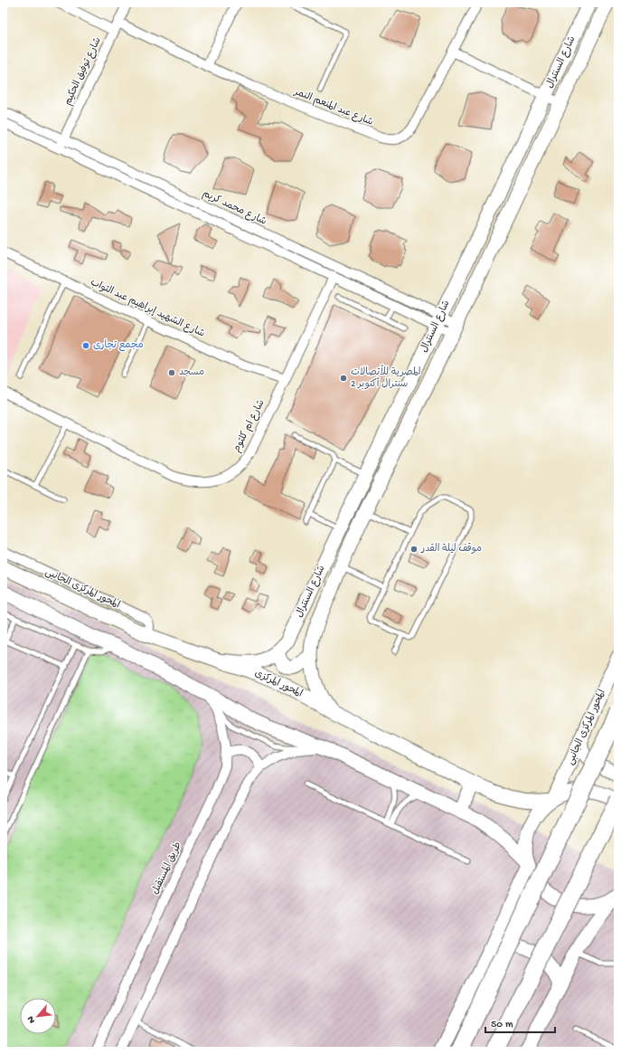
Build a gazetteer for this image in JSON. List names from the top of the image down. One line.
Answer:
{"streets":{"main road":["شارع السنترال","المحور المركزى الجانبى","المحور المركزى"],"street":["شارع توفيق الحكيم","شارع عبد المنعم النمر","شارع محمد كريم","شارع الشهيد إبراهيم عبد التواب","شارع ام كلثوم","طريق المستقبل"]},"crossings":[["شارع السنترال","شارع محمد كريم"],["شارع السنترال","المحور المركزى"],["شارع توفيق الحكيم","شارع عبد المنعم النمر"],["شارع توفيق الحكيم","شارع محمد كريم"],["شارع محمد كريم","شارع ام كلثوم"],["شارع الشهيد إبراهيم عبد التواب","شارع ام كلثوم"],["المحور المركزى الجانبى","المحور المركزى"]],"places":["مجمع تجارى","مسجد","المصرية للأتصالات سنترال أكتوبر 2","موقف ليلة القدر"],"scale_bar":"50 m","north":"bottom left"}
